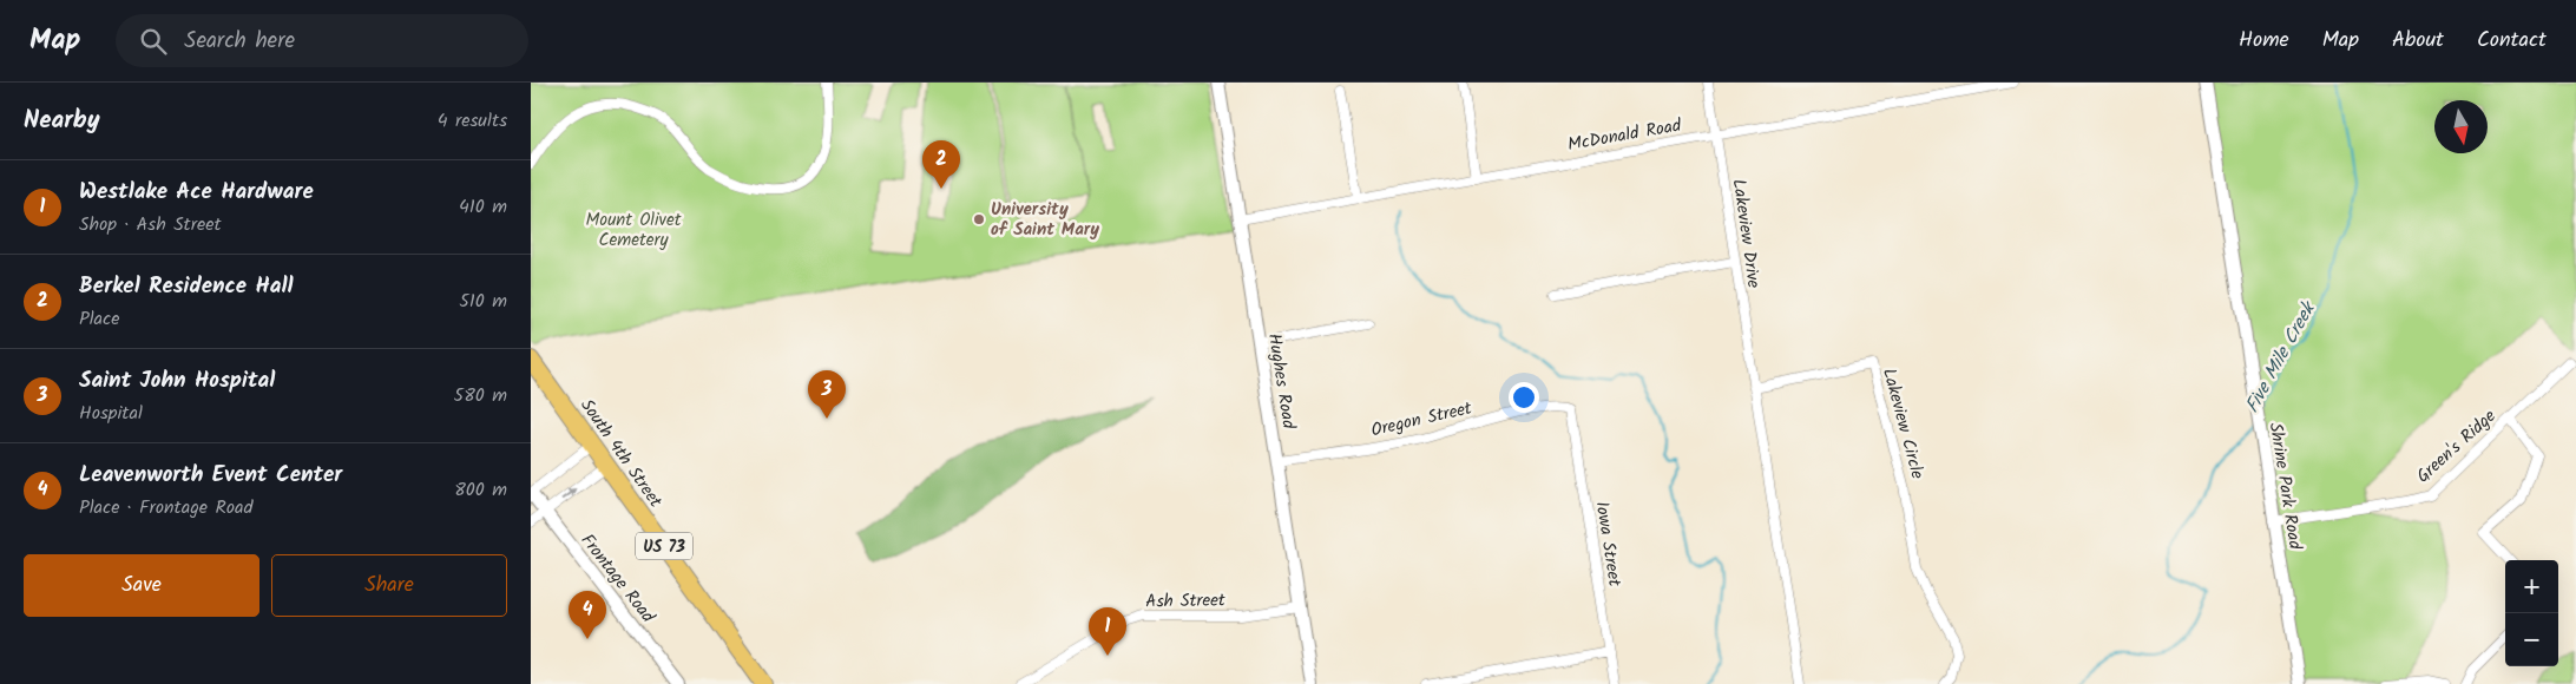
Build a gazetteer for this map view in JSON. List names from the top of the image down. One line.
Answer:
{"streets":{"highway":["South 4th Street","US 73"],"street":["McDonald Road","Lakeview Drive","Hughes Road","Oregon Street","Lakeview Circle","Green's Ridge","Shrine Park Road","Iowa Street","Frontage Road","Ash Street"]},"crossings":[["McDonald Road","Lakeview Drive"],["McDonald Road","Hughes Road"],["Lakeview Drive","Lakeview Circle"],["Hughes Road","Oregon Street"],["Hughes Road","Ash Street"],["Oregon Street","Iowa Street"],["Green's Ridge","Shrine Park Road"]],"water":["Five Mile Creek"],"parks":["Mount Olivet Cemetery"],"places":["University of Saint Mary"],"north":"bottom","page":{"header":"Map","search":"Search here","nav":["Home","Map","About","Contact"],"heading":["Nearby","4 results"],"pins":["2","3","4","1"],"list":[{"mark":"1","name":"Westlake Ace Hardware","note":"Shop · Ash Street","value":"410 m"},{"mark":"2","name":"Berkel Residence Hall","note":"Place","value":"510 m"},{"mark":"3","name":"Saint John Hospital","note":"Hospital","value":"580 m"},{"mark":"4","name":"Leavenworth Event Center","note":"Place · Frontage Road","value":"800 m"}],"buttons":["Save","Share"],"map_buttons":["+","−"]}}
